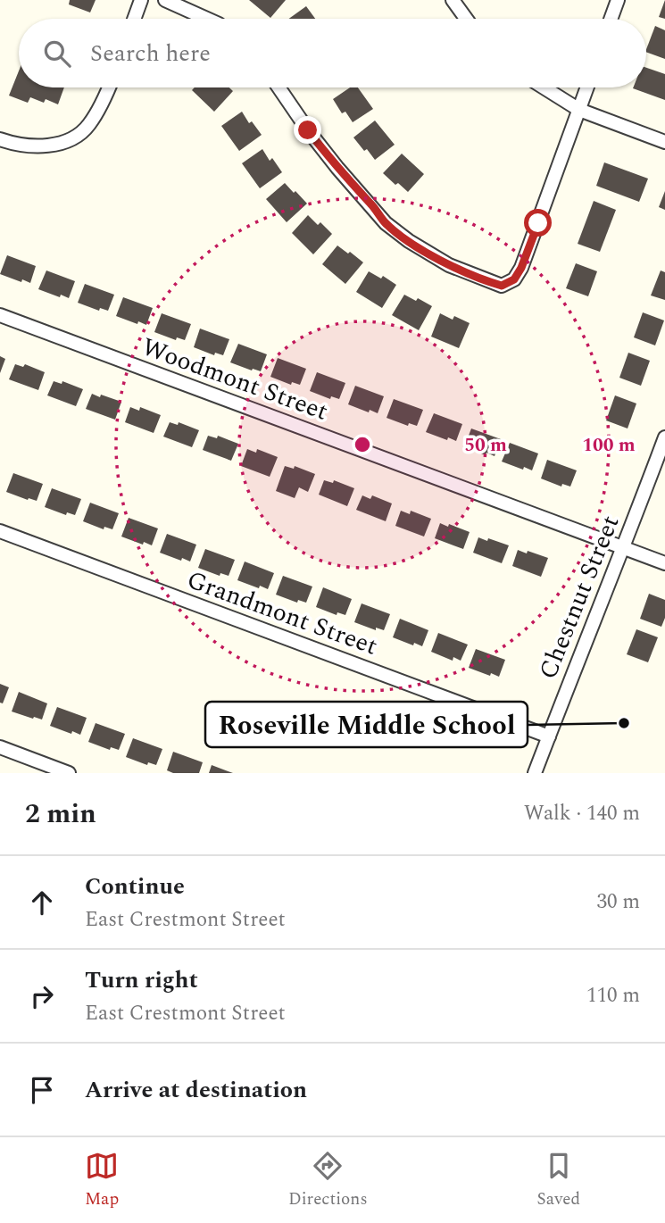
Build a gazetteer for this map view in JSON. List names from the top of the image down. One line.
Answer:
{"streets":{"street":["Woodmont Street","Chestnut Street","Grandmont Street"]},"crossings":[["Woodmont Street","Chestnut Street"],["Chestnut Street","Grandmont Street"]],"places":["Roseville Middle School"],"page":{"search":"Search here","heading":["2 min","Walk · 140 m"],"list":[["Continue","East Crestmont Street","30 m"],["Turn right","East Crestmont Street","110 m"],"Arrive at destination"],"nav":["Map","Directions","Saved"]},"rings":["50 m","100 m"]}
